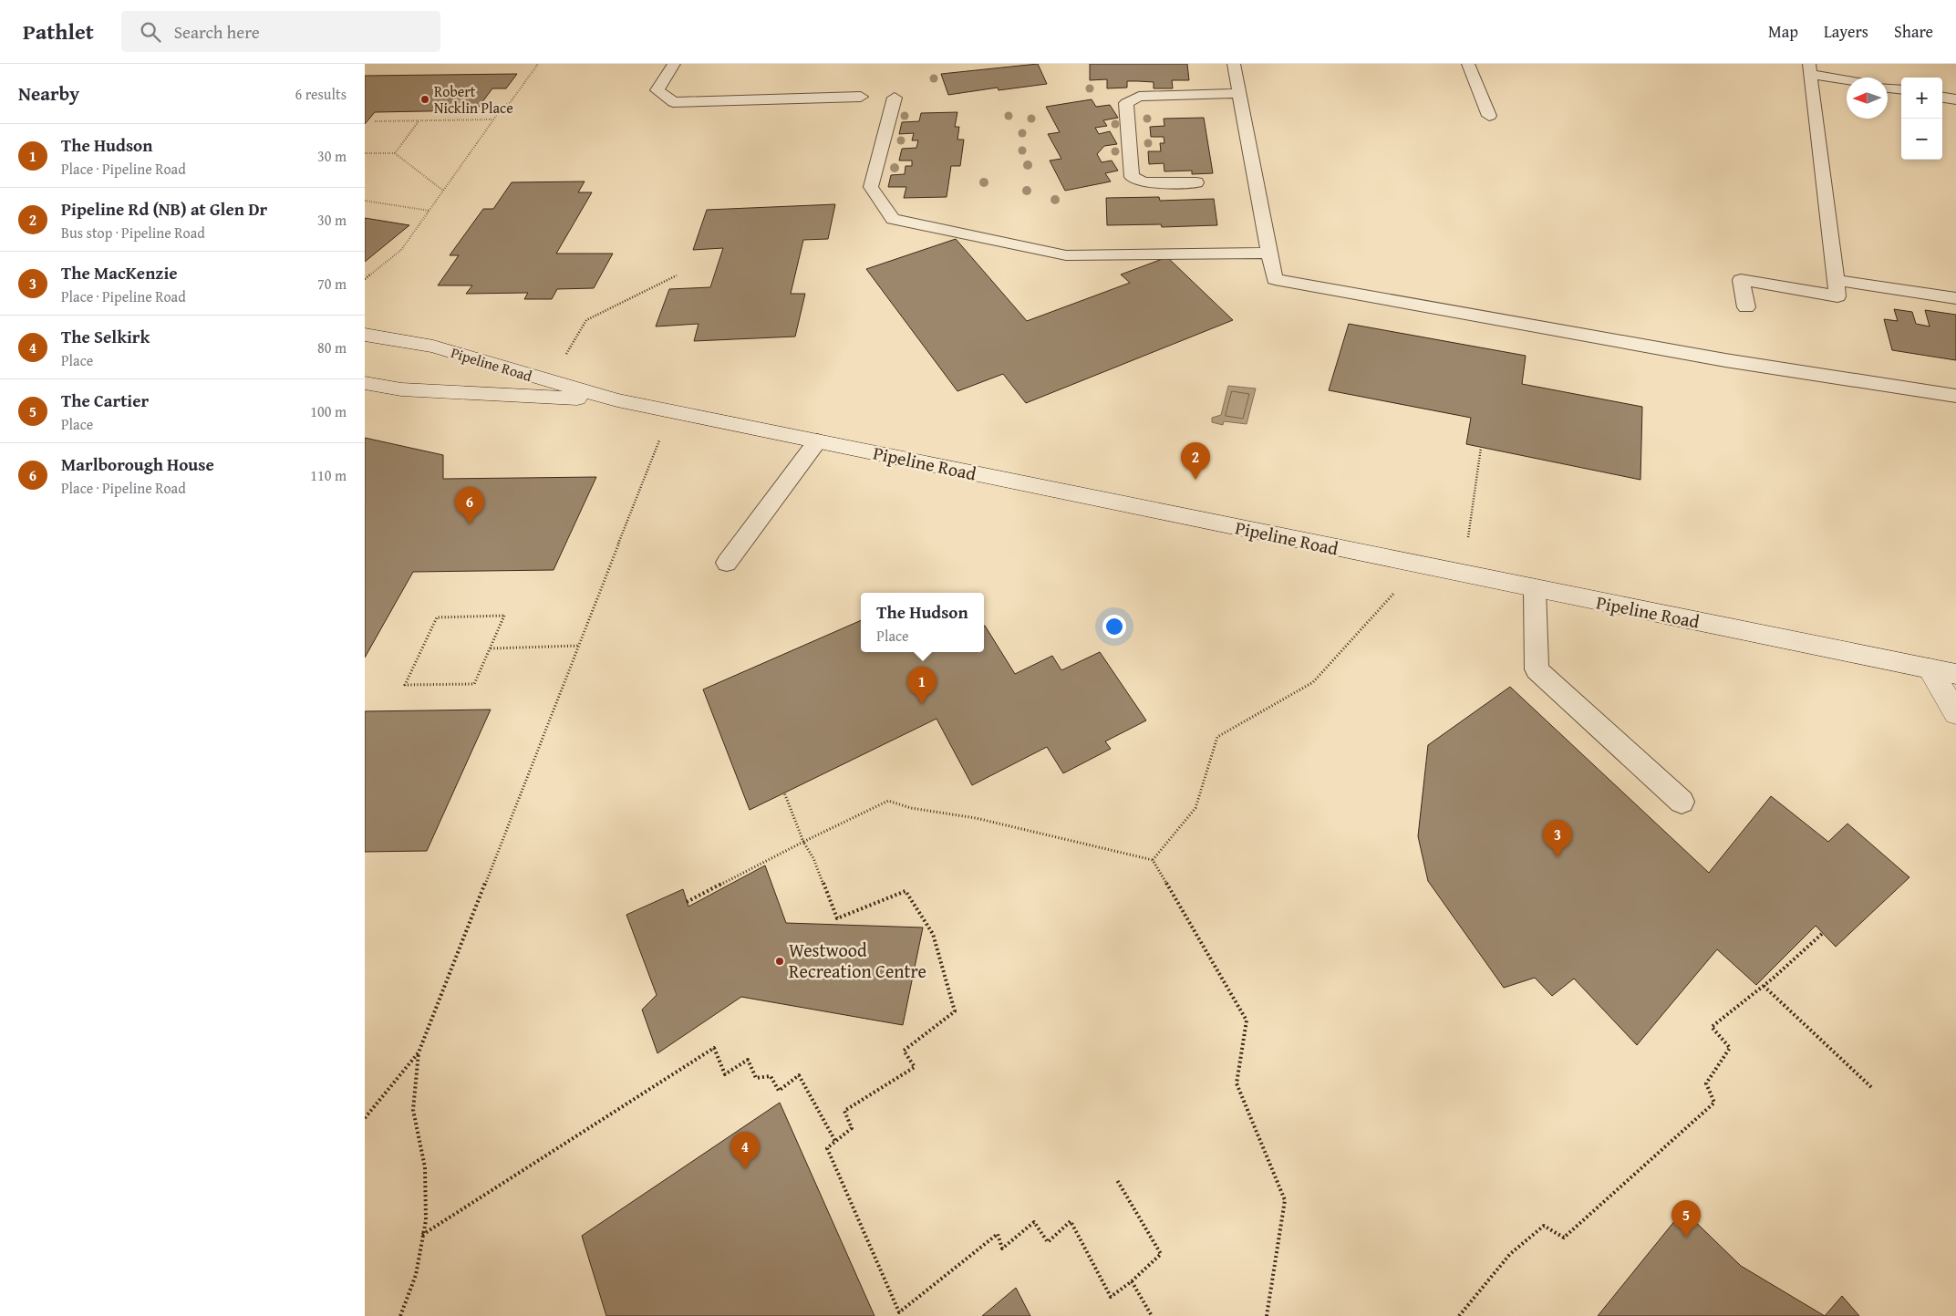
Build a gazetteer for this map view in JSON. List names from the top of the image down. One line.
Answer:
{"streets":{"main road":["Pipeline Road"]},"places":["Robert Nicklin Place","Westwood Recreation Centre"],"north":"left","page":{"header":"Pathlet","search":"Search here","nav":["Map","Layers","Share"],"heading":["Nearby","6 results"],"map_buttons":["+","−"],"list":[{"mark":"1","name":"The Hudson","note":"Place · Pipeline Road","value":"30 m"},{"mark":"2","name":"Pipeline Rd (NB) at Glen Dr","note":"Bus stop · Pipeline Road","value":"30 m"},{"mark":"3","name":"The MacKenzie","note":"Place · Pipeline Road","value":"70 m"},{"mark":"4","name":"The Selkirk","note":"Place","value":"80 m"},{"mark":"5","name":"The Cartier","note":"Place","value":"100 m"},{"mark":"6","name":"Marlborough House","note":"Place · Pipeline Road","value":"110 m"}],"pins":["2","6","1","3","4","5"],"popup":["The Hudson","Place"]}}
